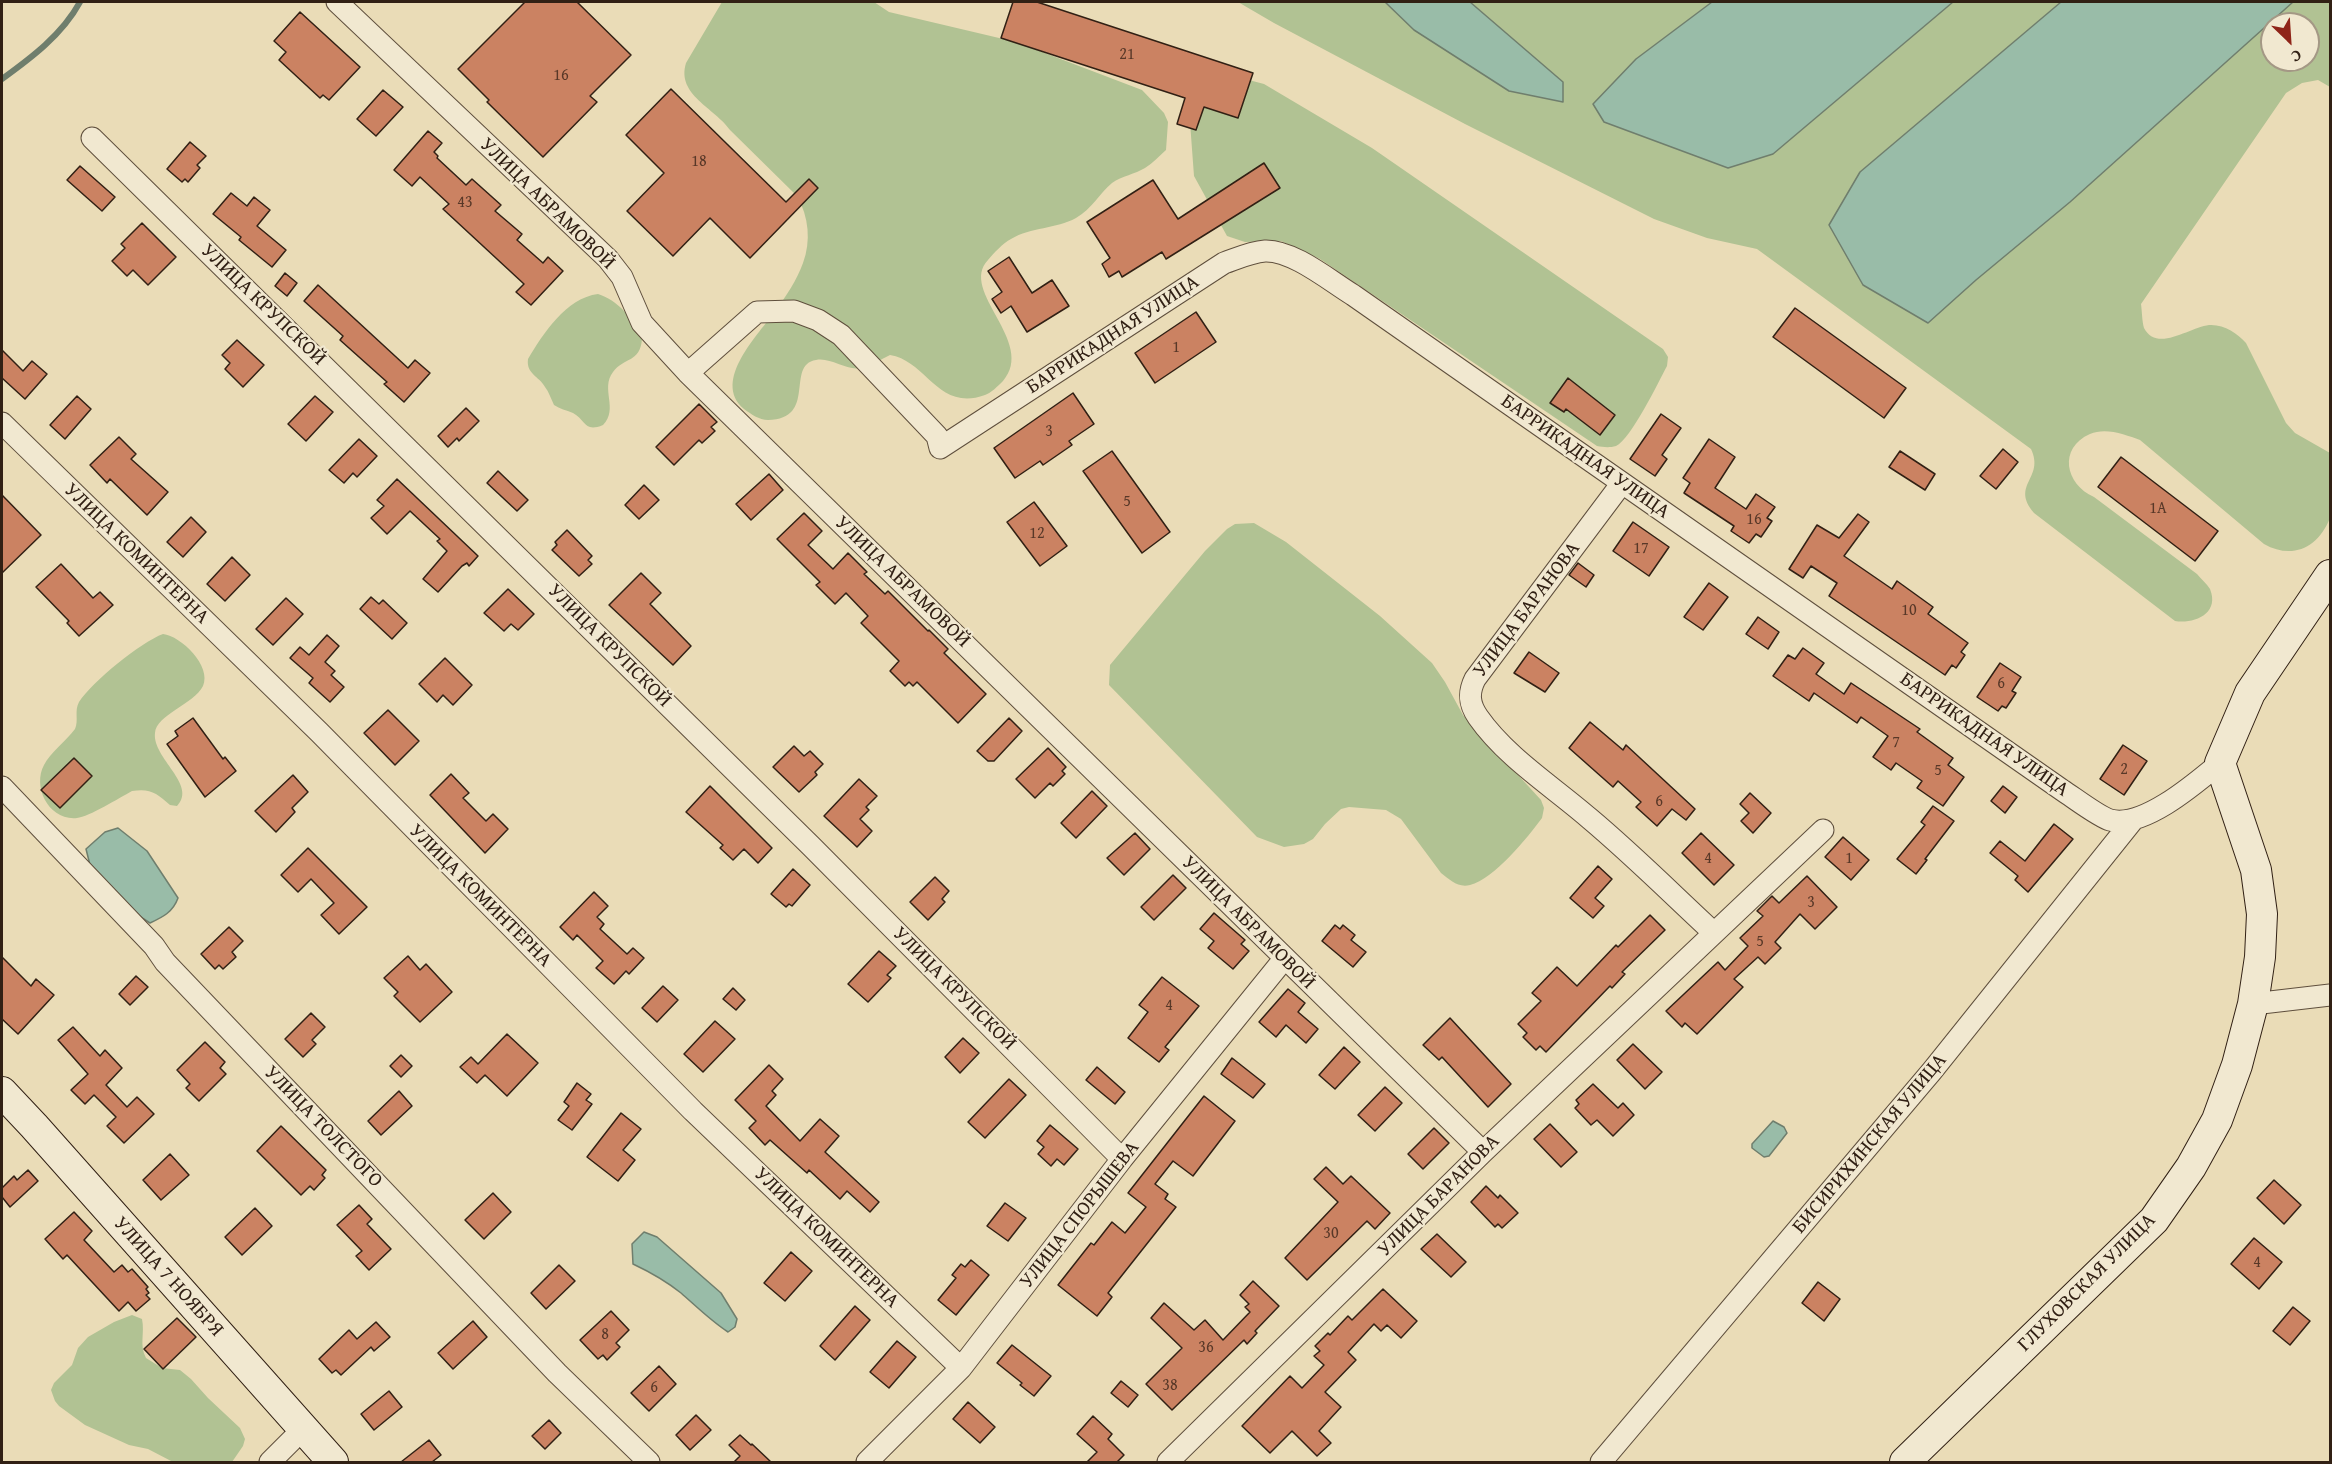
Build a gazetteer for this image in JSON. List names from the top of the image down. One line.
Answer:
{"streets":{"street":["УЛИЦА АБРАМОВОЙ","УЛИЦА КРУПСКОЙ","БАРРИКАДНАЯ УЛИЦА","УЛИЦА КОМИНТЕРНА","УЛИЦА БАРАНОВА","УЛИЦА ТОЛСТОГО","БИСИРИХИНСКАЯ УЛИЦА","УЛИЦА СПОРЫШЕВА","УЛИЦА 7 НОЯБРЯ","ГЛУХОВСКАЯ УЛИЦА"]},"crossings":[["УЛИЦА АБРАМОВОЙ","БАРРИКАДНАЯ УЛИЦА"],["УЛИЦА АБРАМОВОЙ","УЛИЦА БАРАНОВА"],["УЛИЦА АБРАМОВОЙ","УЛИЦА СПОРЫШЕВА"],["УЛИЦА КРУПСКОЙ","УЛИЦА СПОРЫШЕВА"],["БАРРИКАДНАЯ УЛИЦА","УЛИЦА БАРАНОВА"],["БАРРИКАДНАЯ УЛИЦА","БИСИРИХИНСКАЯ УЛИЦА"],["УЛИЦА КОМИНТЕРНА","УЛИЦА СПОРЫШЕВА"]],"house_numbers":["21","16","18","43","1","3","5","1А","16","12","17","10","6","7","2","5","6","4","1","3","5","4","30","4","8","36","38","6"],"north":"bottom right"}
